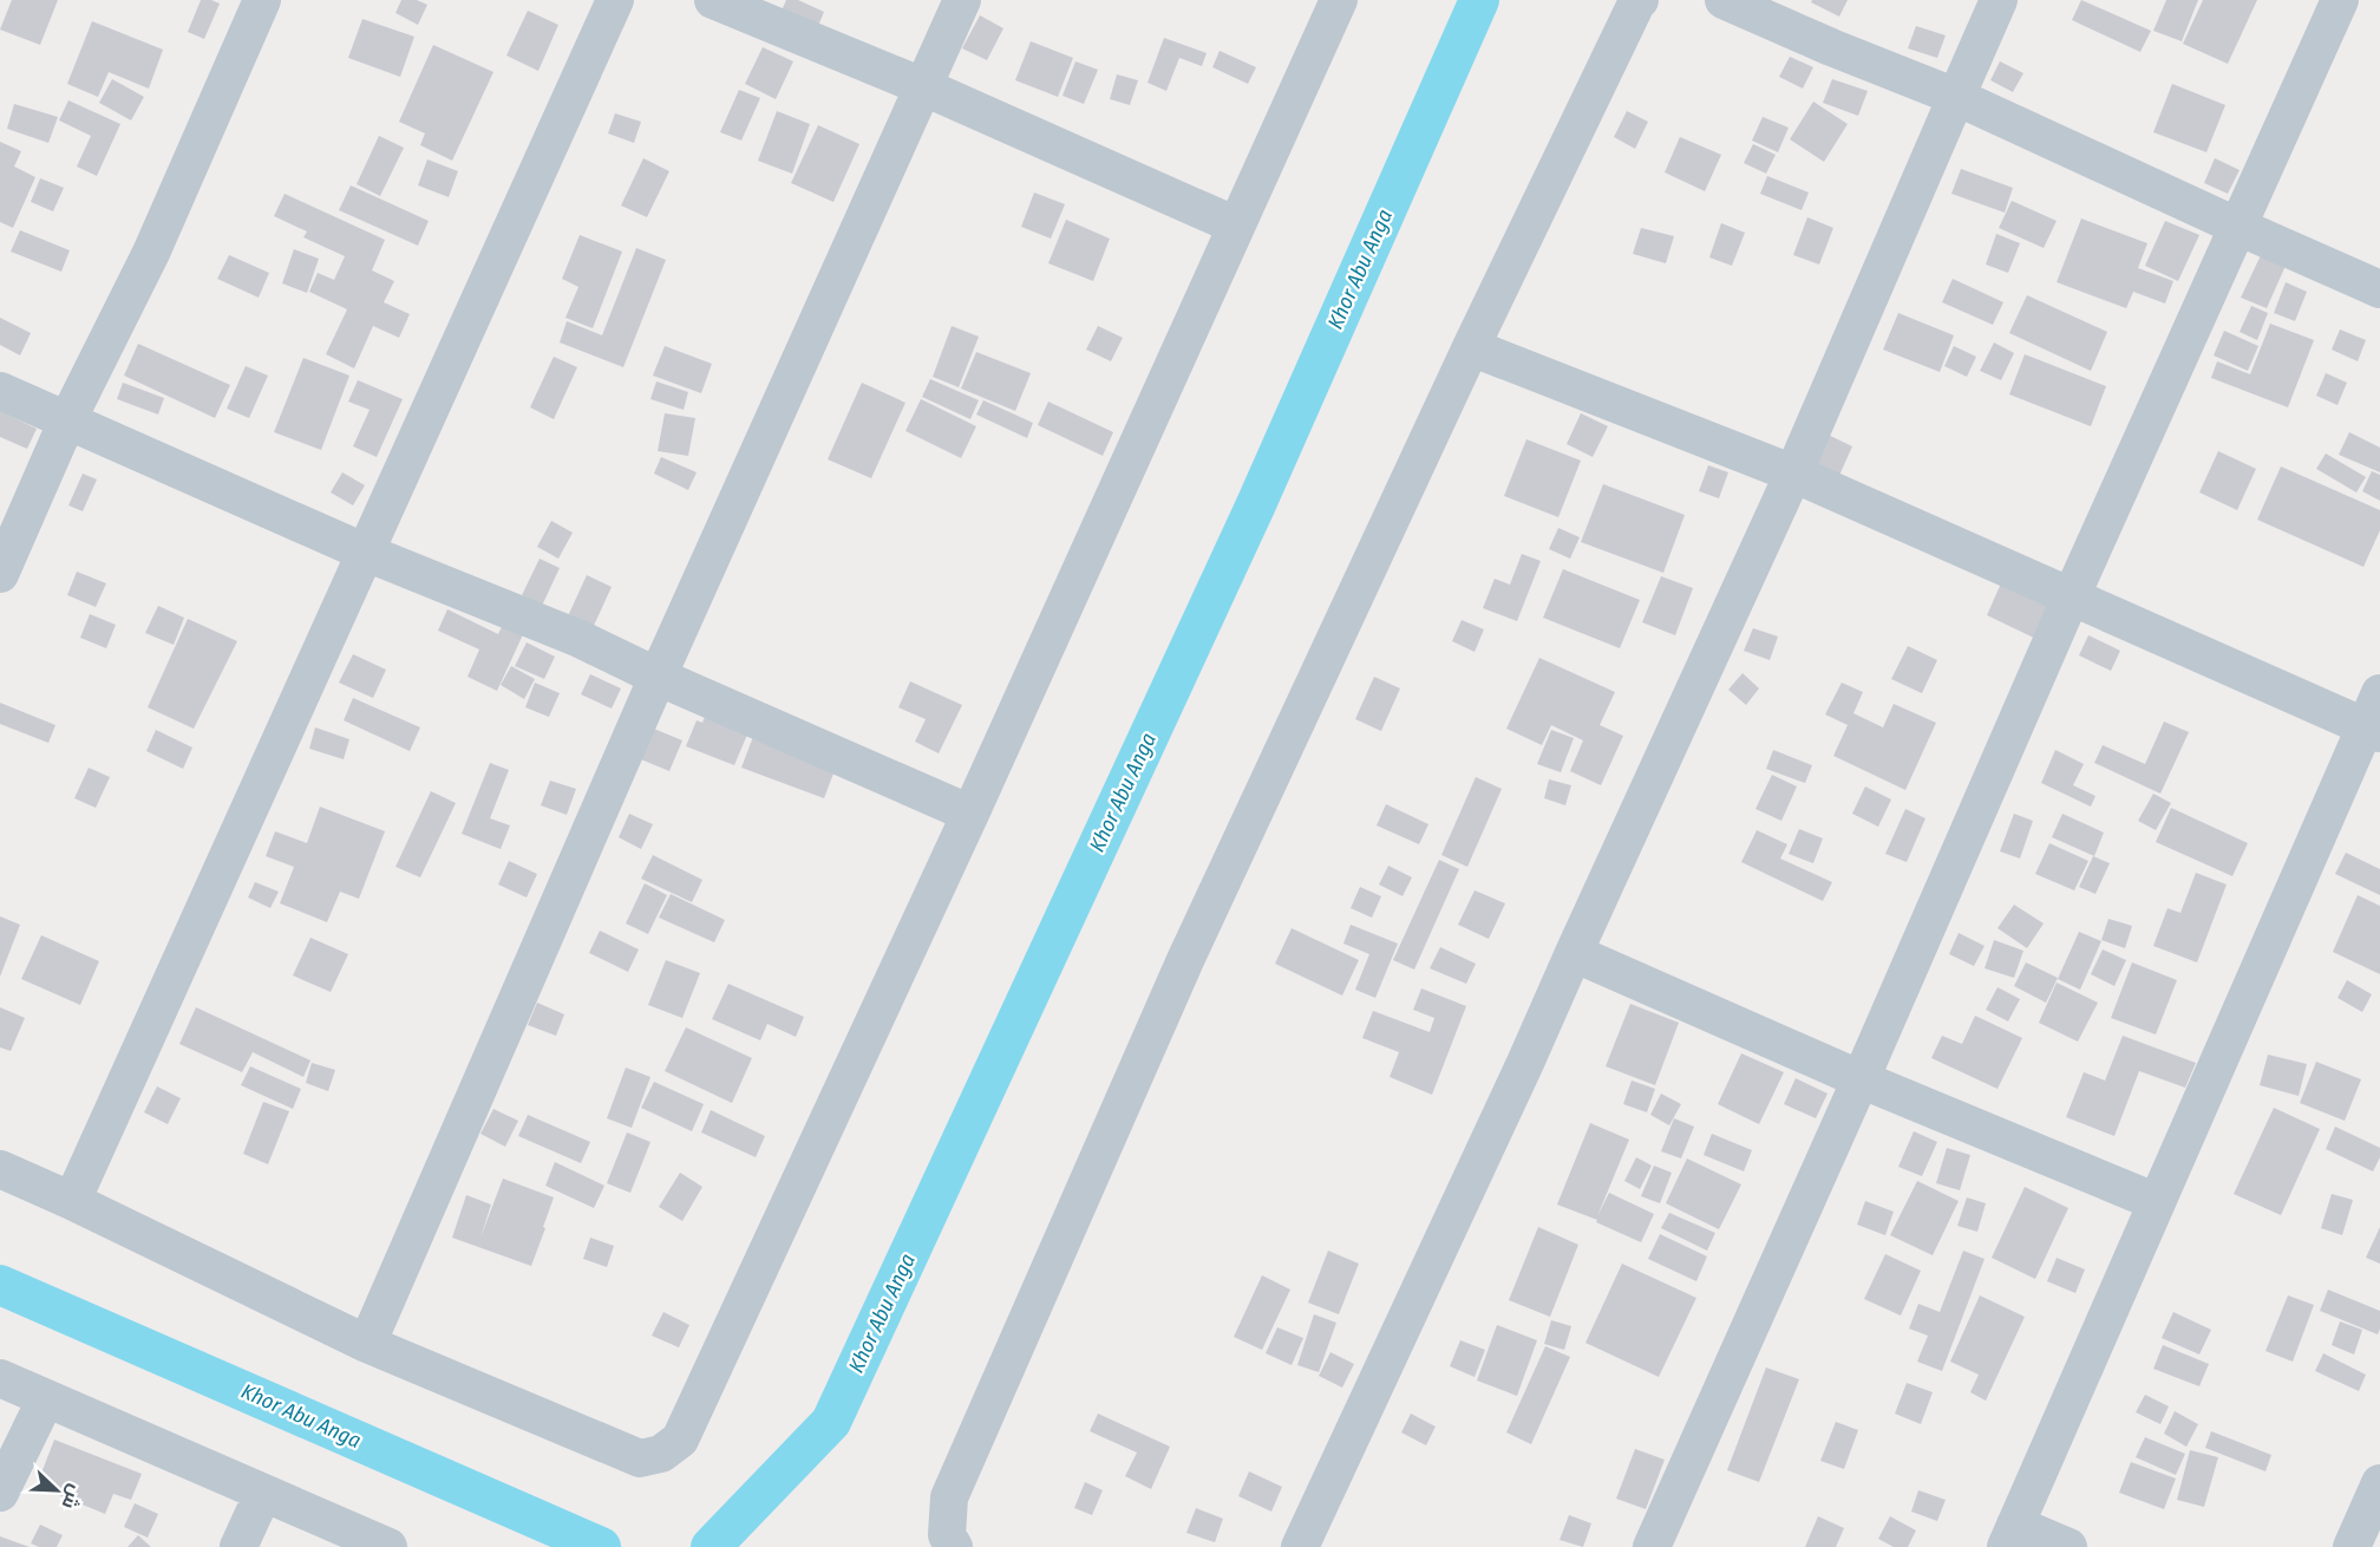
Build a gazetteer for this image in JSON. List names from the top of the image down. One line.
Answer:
{"water":["Khor Abu Anga"],"north":"bottom right"}
